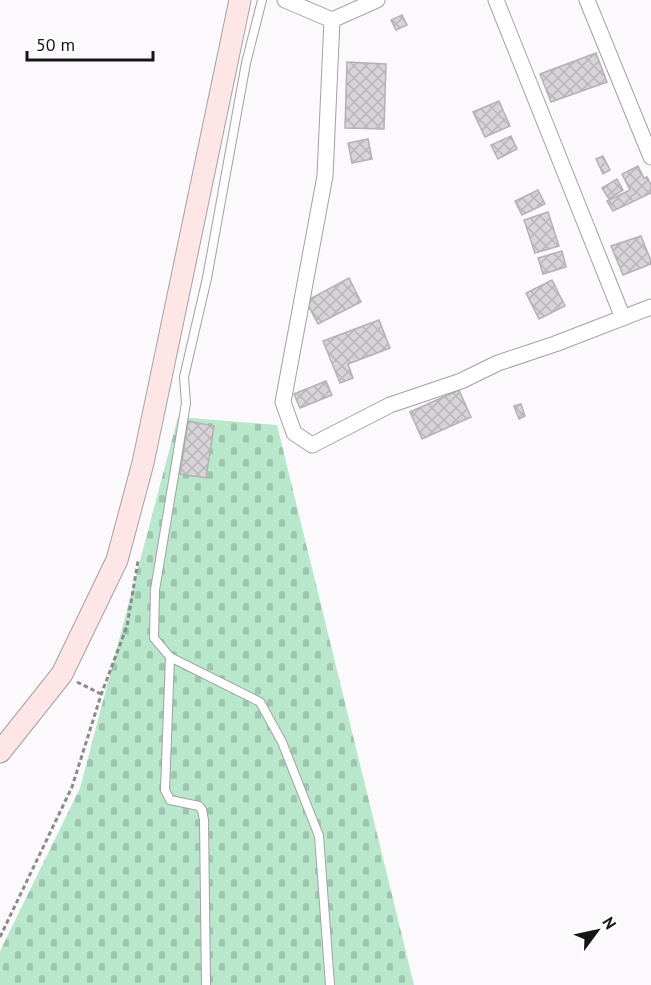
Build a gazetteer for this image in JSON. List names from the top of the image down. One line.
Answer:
{"scale_bar":"50 m","north":"top right"}
